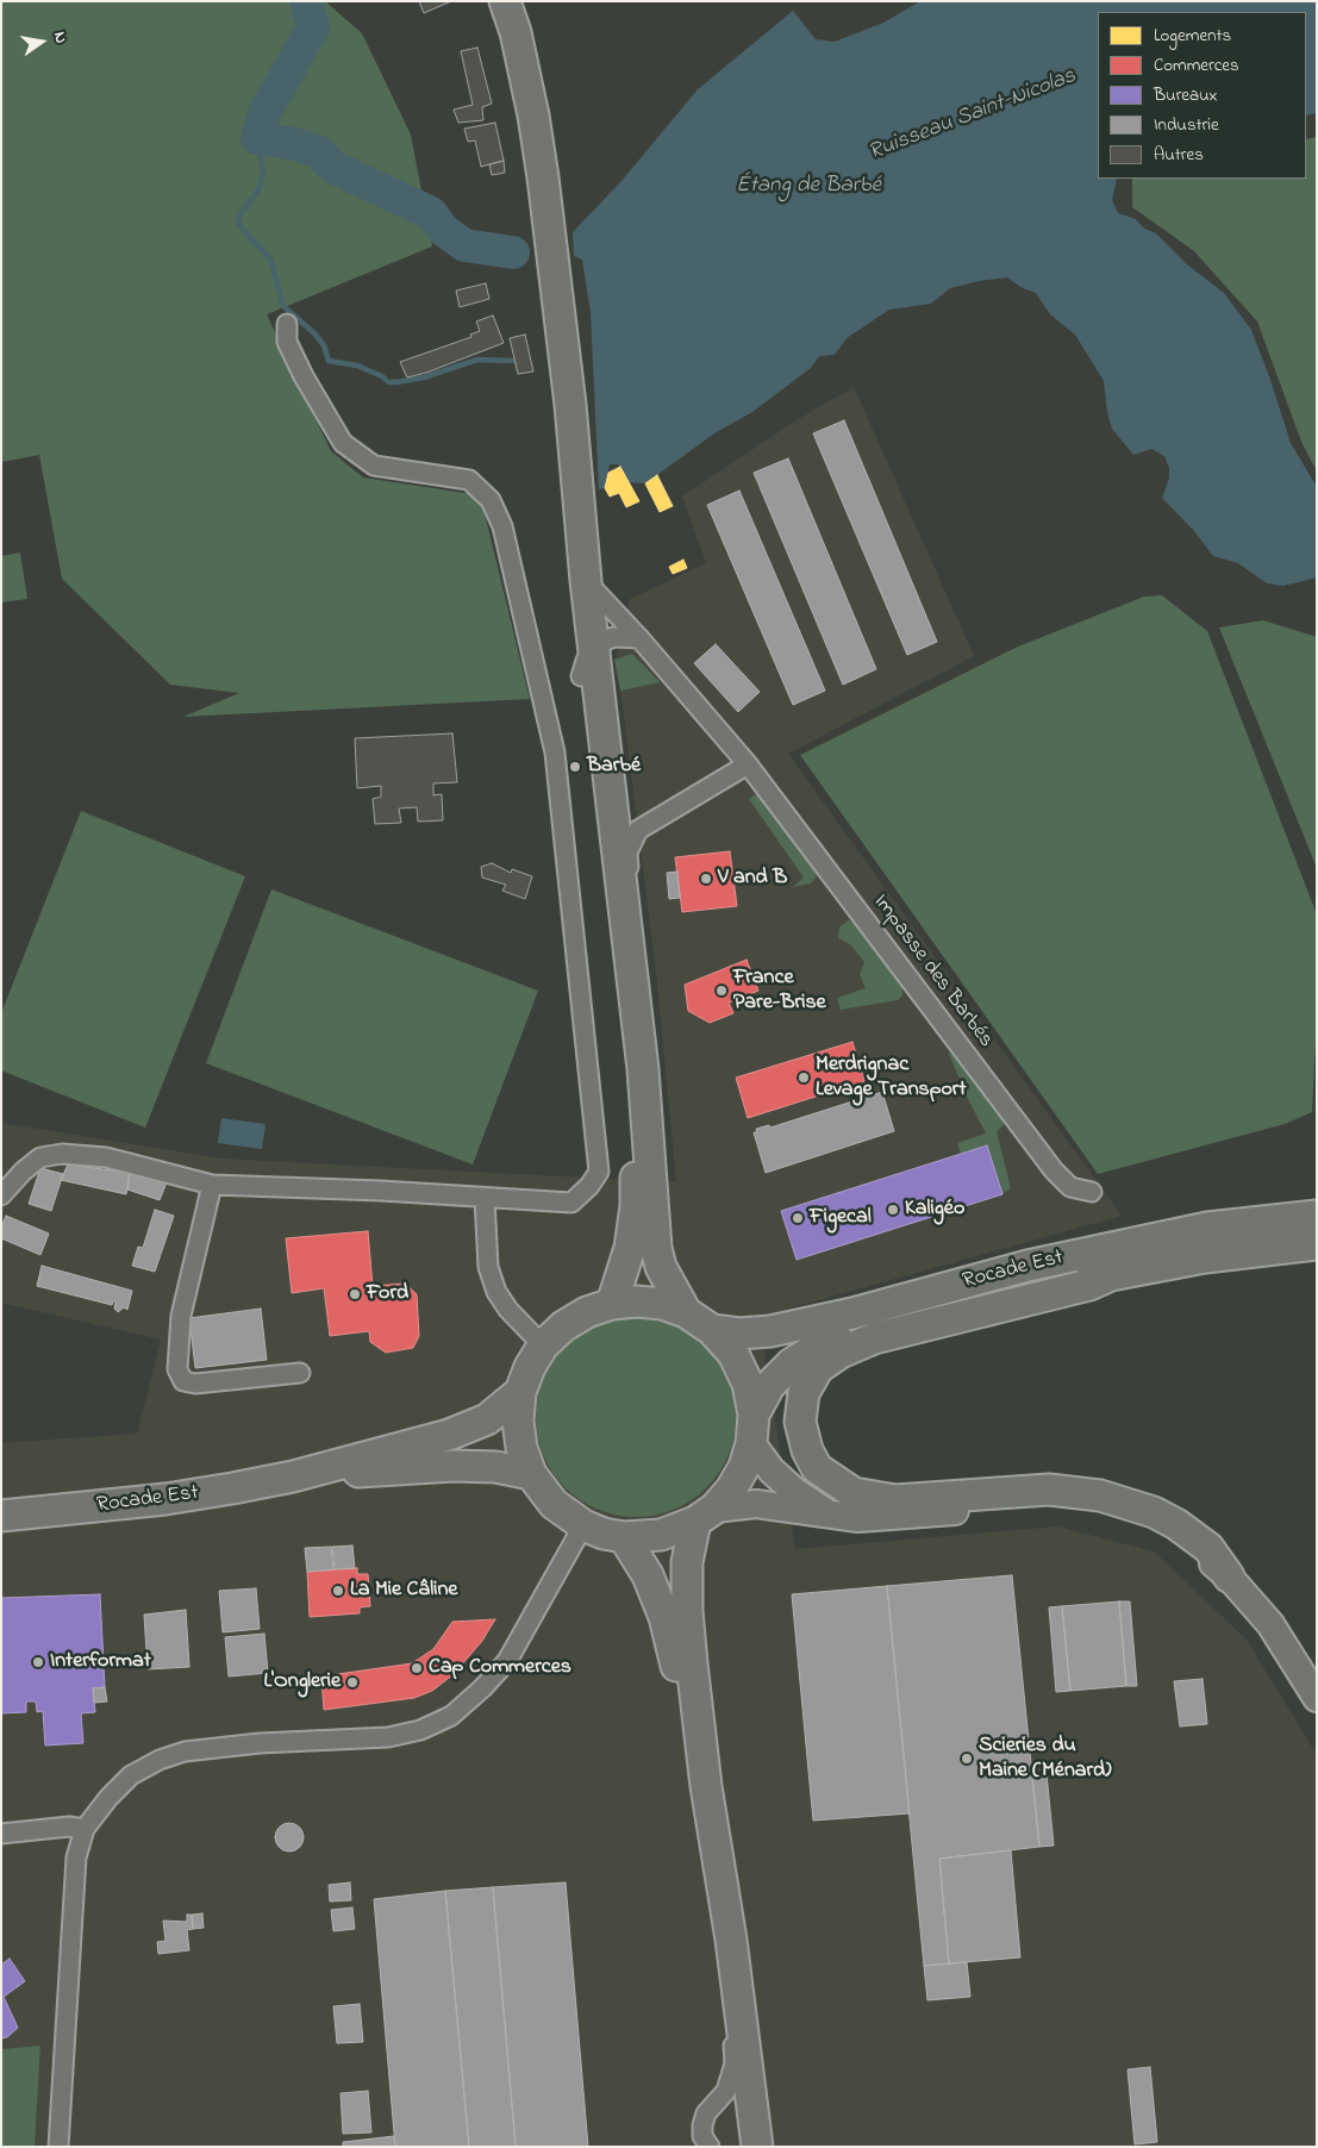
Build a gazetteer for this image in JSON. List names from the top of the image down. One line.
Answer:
{"streets":{"main road":["Rocade Est"],"street":["Impasse des Barbés"]},"water":["Ruisseau Saint-Nicolas","Étang de Barbé"],"places":["Barbé","V and B","France Pare-Brise","Merdrignac Levage Transport","Kaligéo","Figecal","Ford","La Mie Câline","Interformat","Cap Commerces","L'Onglerie","Scieries du Maine (Ménard)"],"legend":["Logements","Commerces","Bureaux","Industrie","Autres"],"north":"right"}
